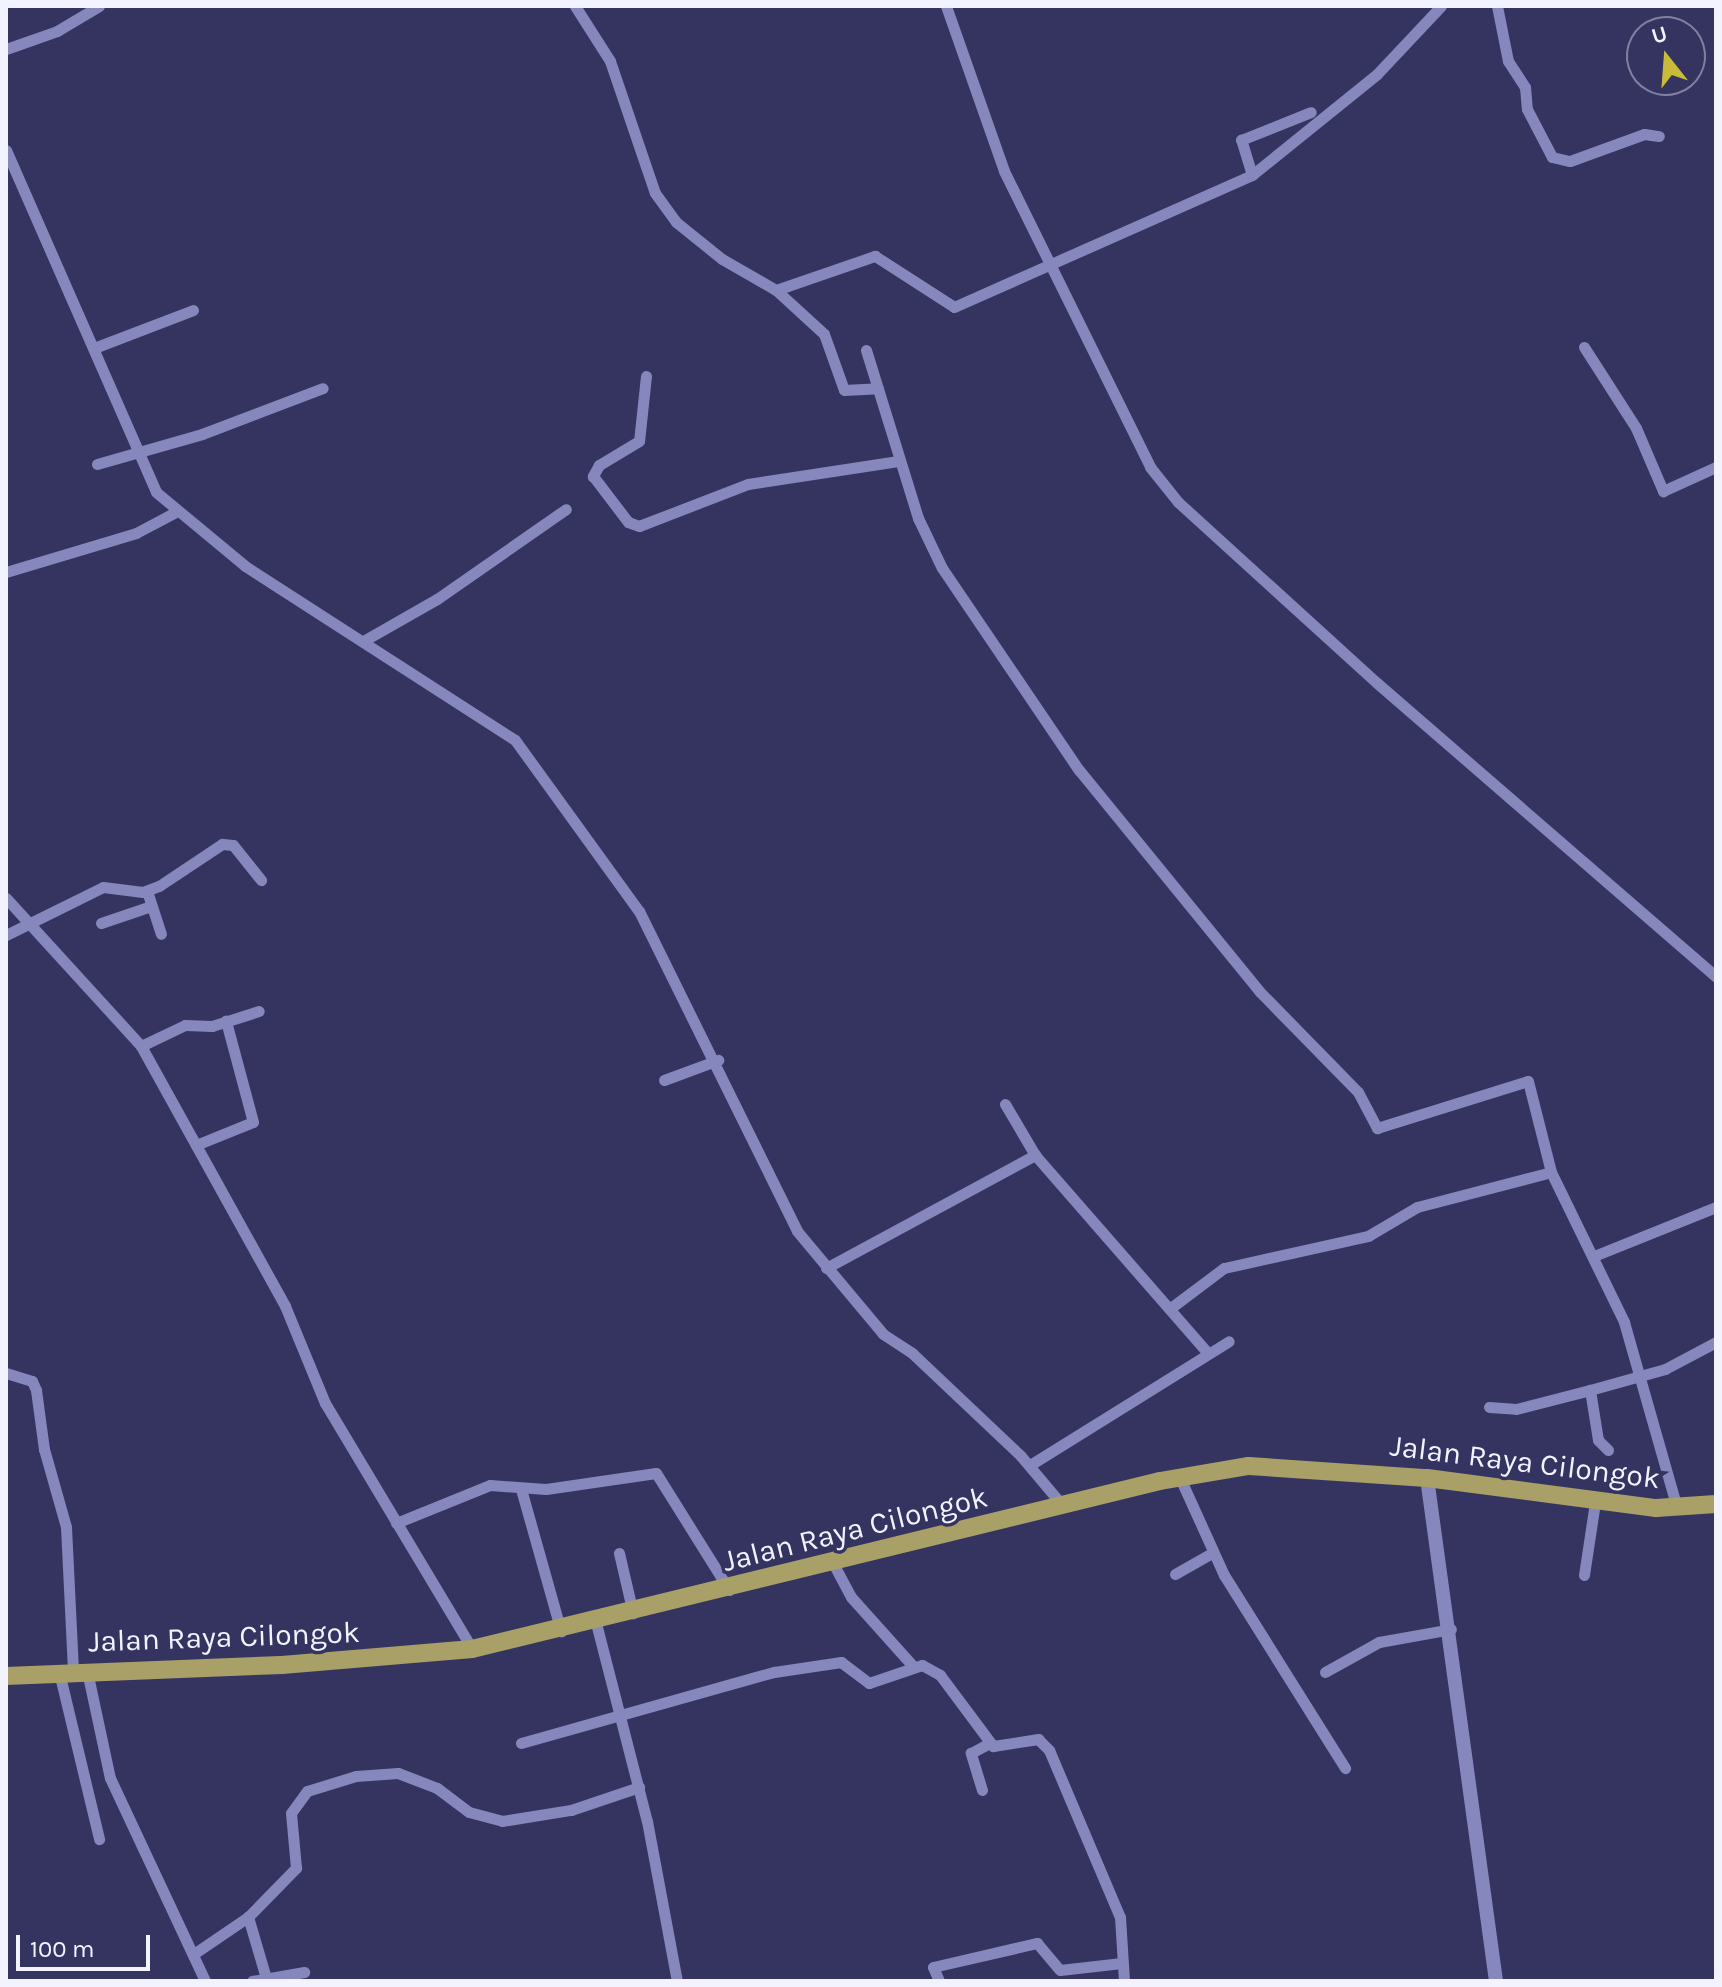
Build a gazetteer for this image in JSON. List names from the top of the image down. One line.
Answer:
{"streets":{"highway":["Jalan Raya Cilongok"]},"scale_bar":"100 m","north":"top"}
